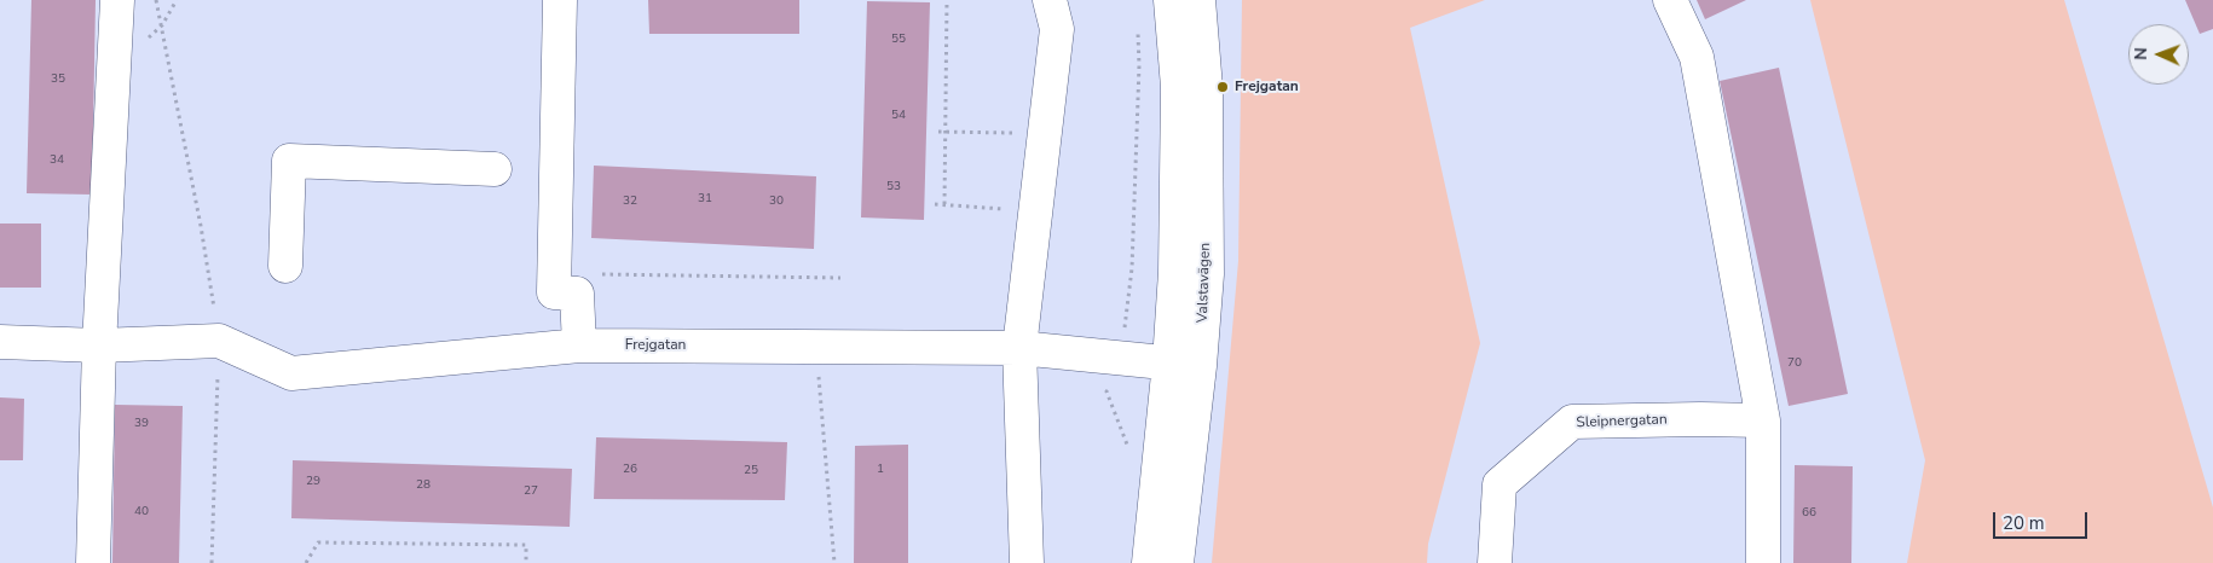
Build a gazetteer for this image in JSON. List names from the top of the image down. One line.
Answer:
{"streets":{"street":["Valstavägen","Frejgatan","Sleipnergatan"]},"crossings":[["Valstavägen","Frejgatan"]],"places":["Frejgatan"],"house_numbers":["55","35","54","34","53","31","32","30","70","39","26","1","25","29","28","27","40","66"],"scale_bar":"20 m","north":"left"}
